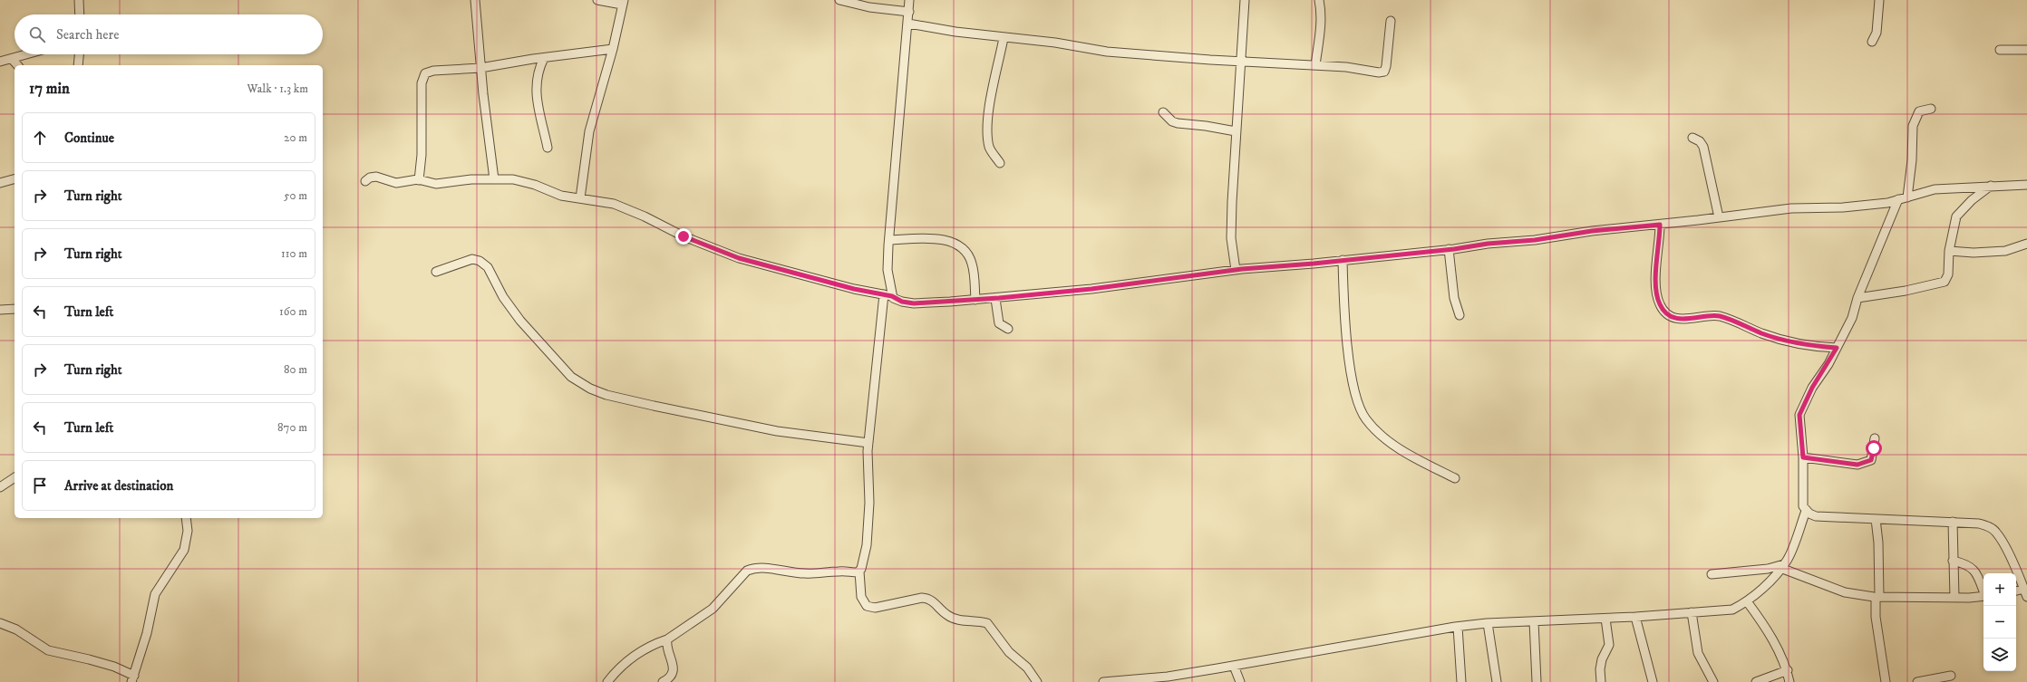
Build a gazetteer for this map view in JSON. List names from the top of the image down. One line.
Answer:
{"page":{"search":"Search here","heading":["17 min","Walk · 1.3 km"],"list":[["Continue","20 m"],["Turn right","50 m"],["Turn right","110 m"],["Turn left","160 m"],["Turn right","80 m"],["Turn left","870 m"],"Arrive at destination"],"map_buttons":["+","−"]}}
